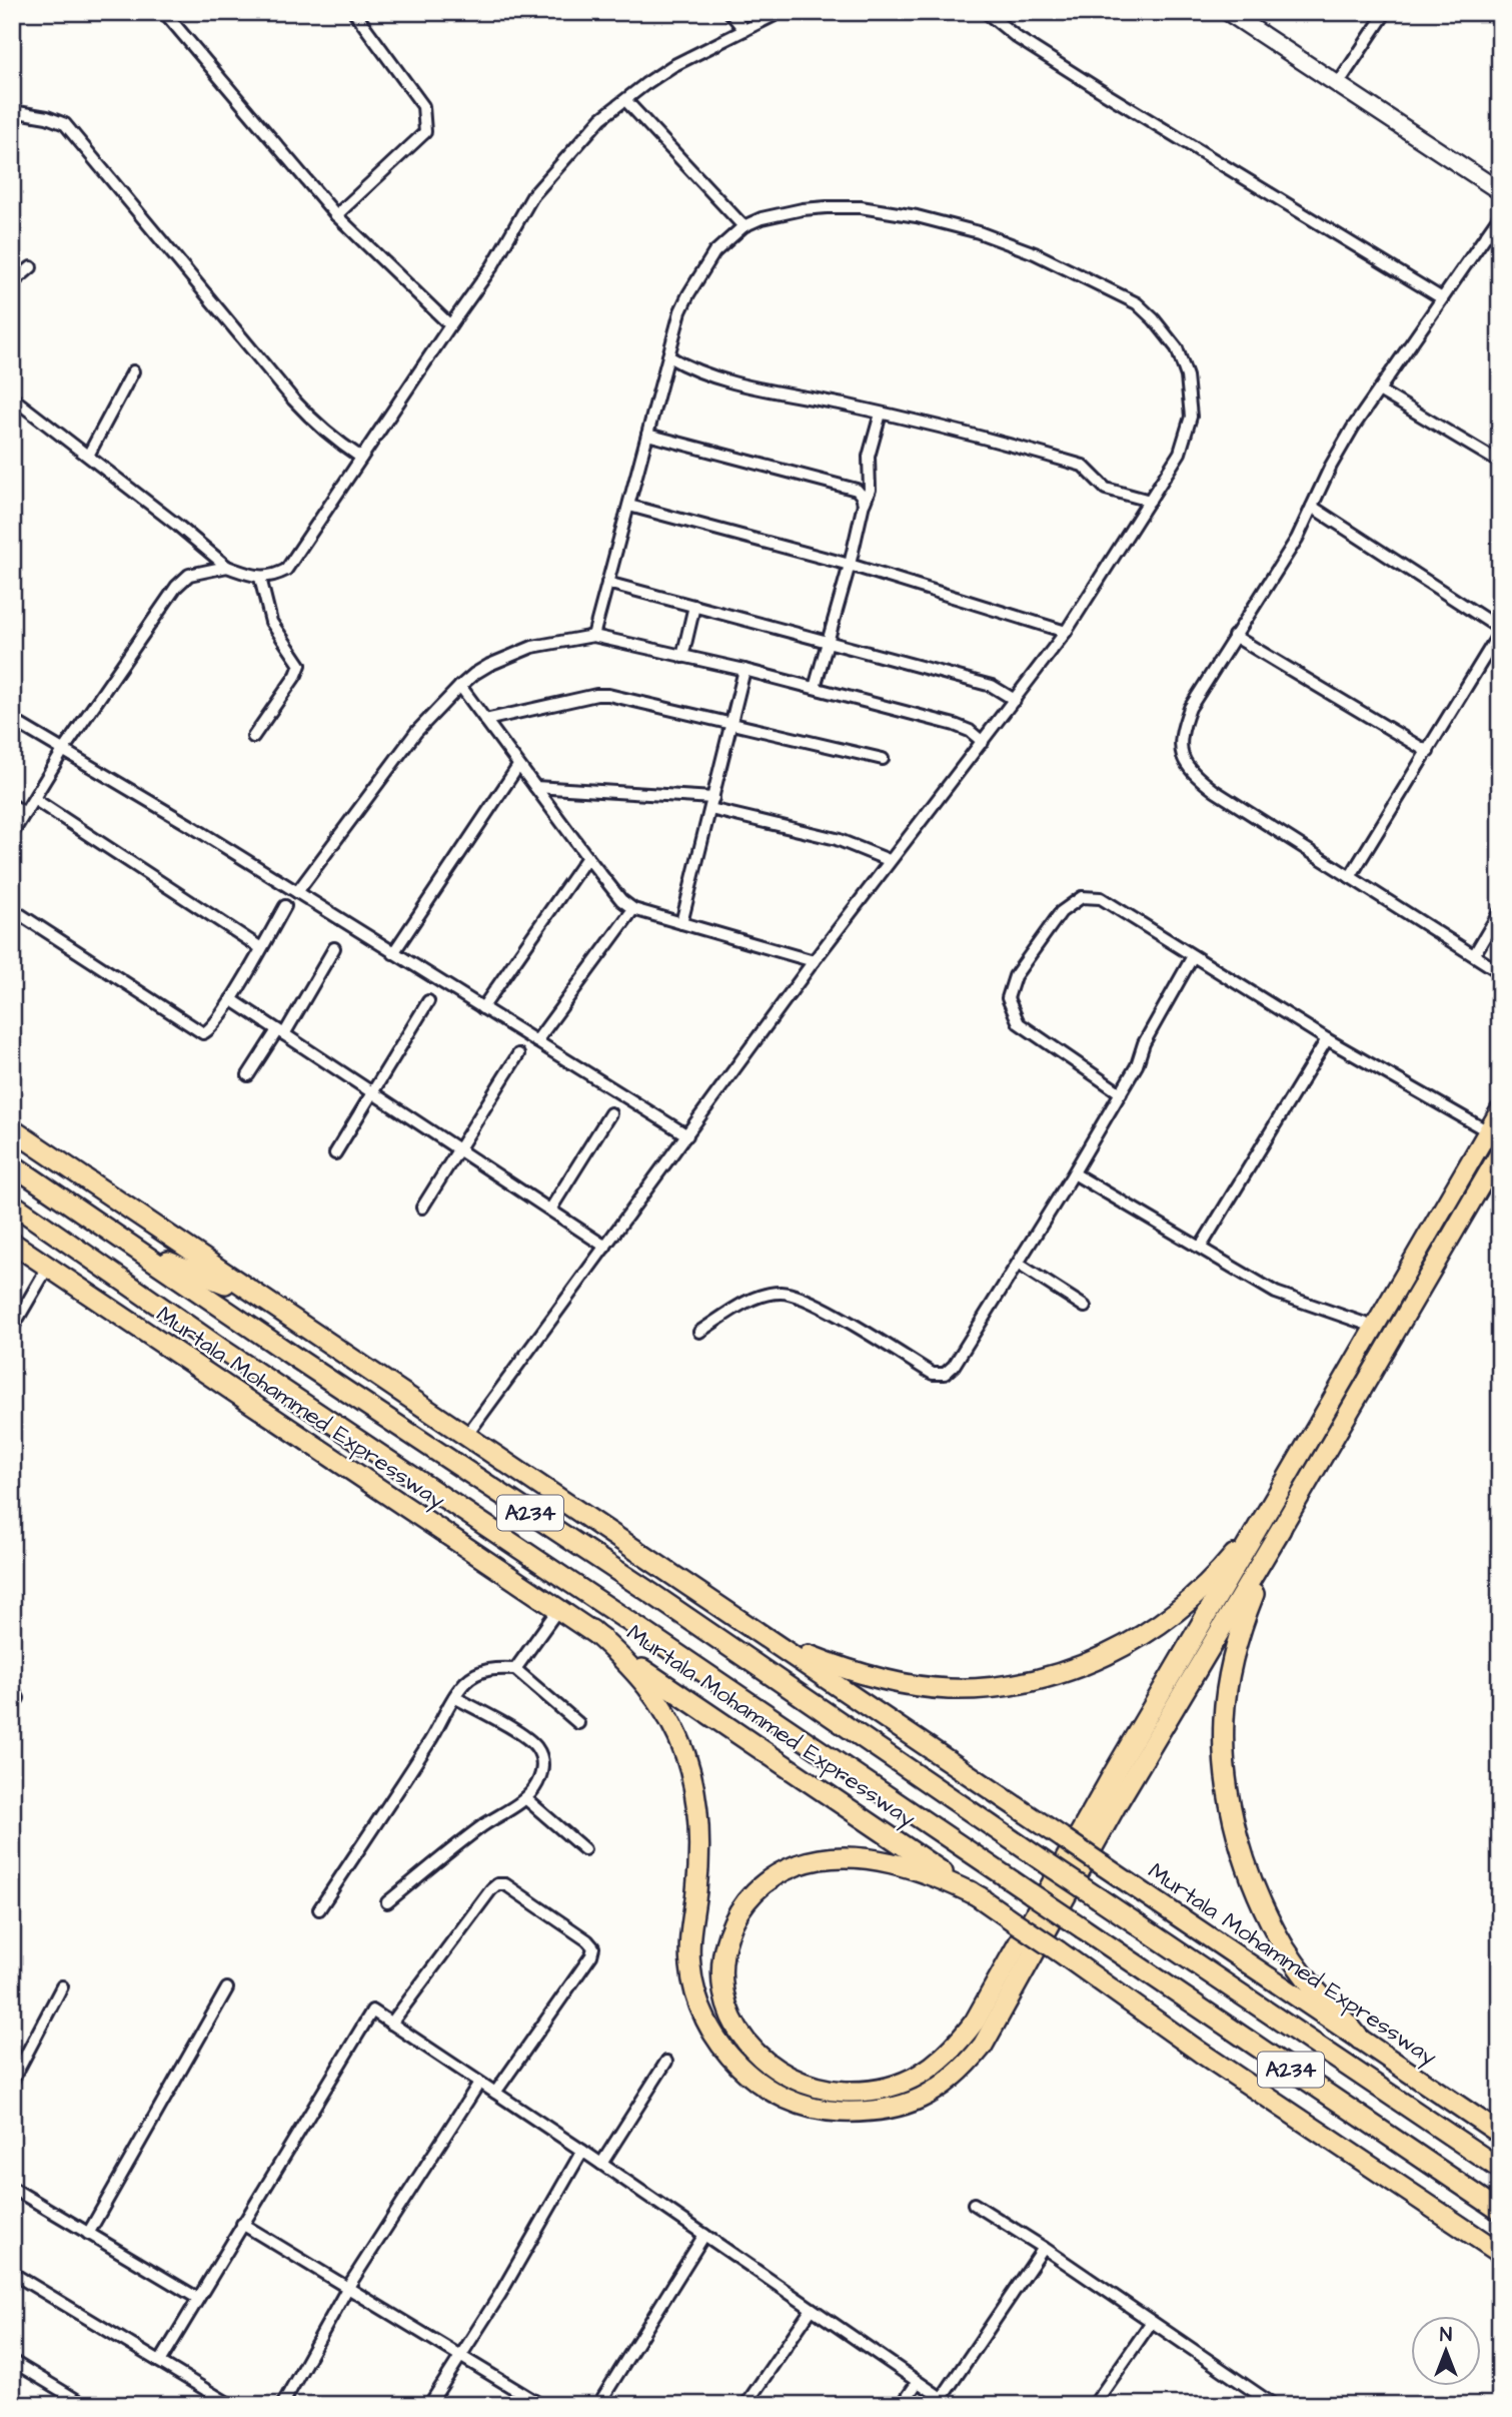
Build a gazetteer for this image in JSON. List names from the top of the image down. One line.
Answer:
{"streets":{"highway":["Murtala Mohammed Expressway","A234"]},"north":"top"}
